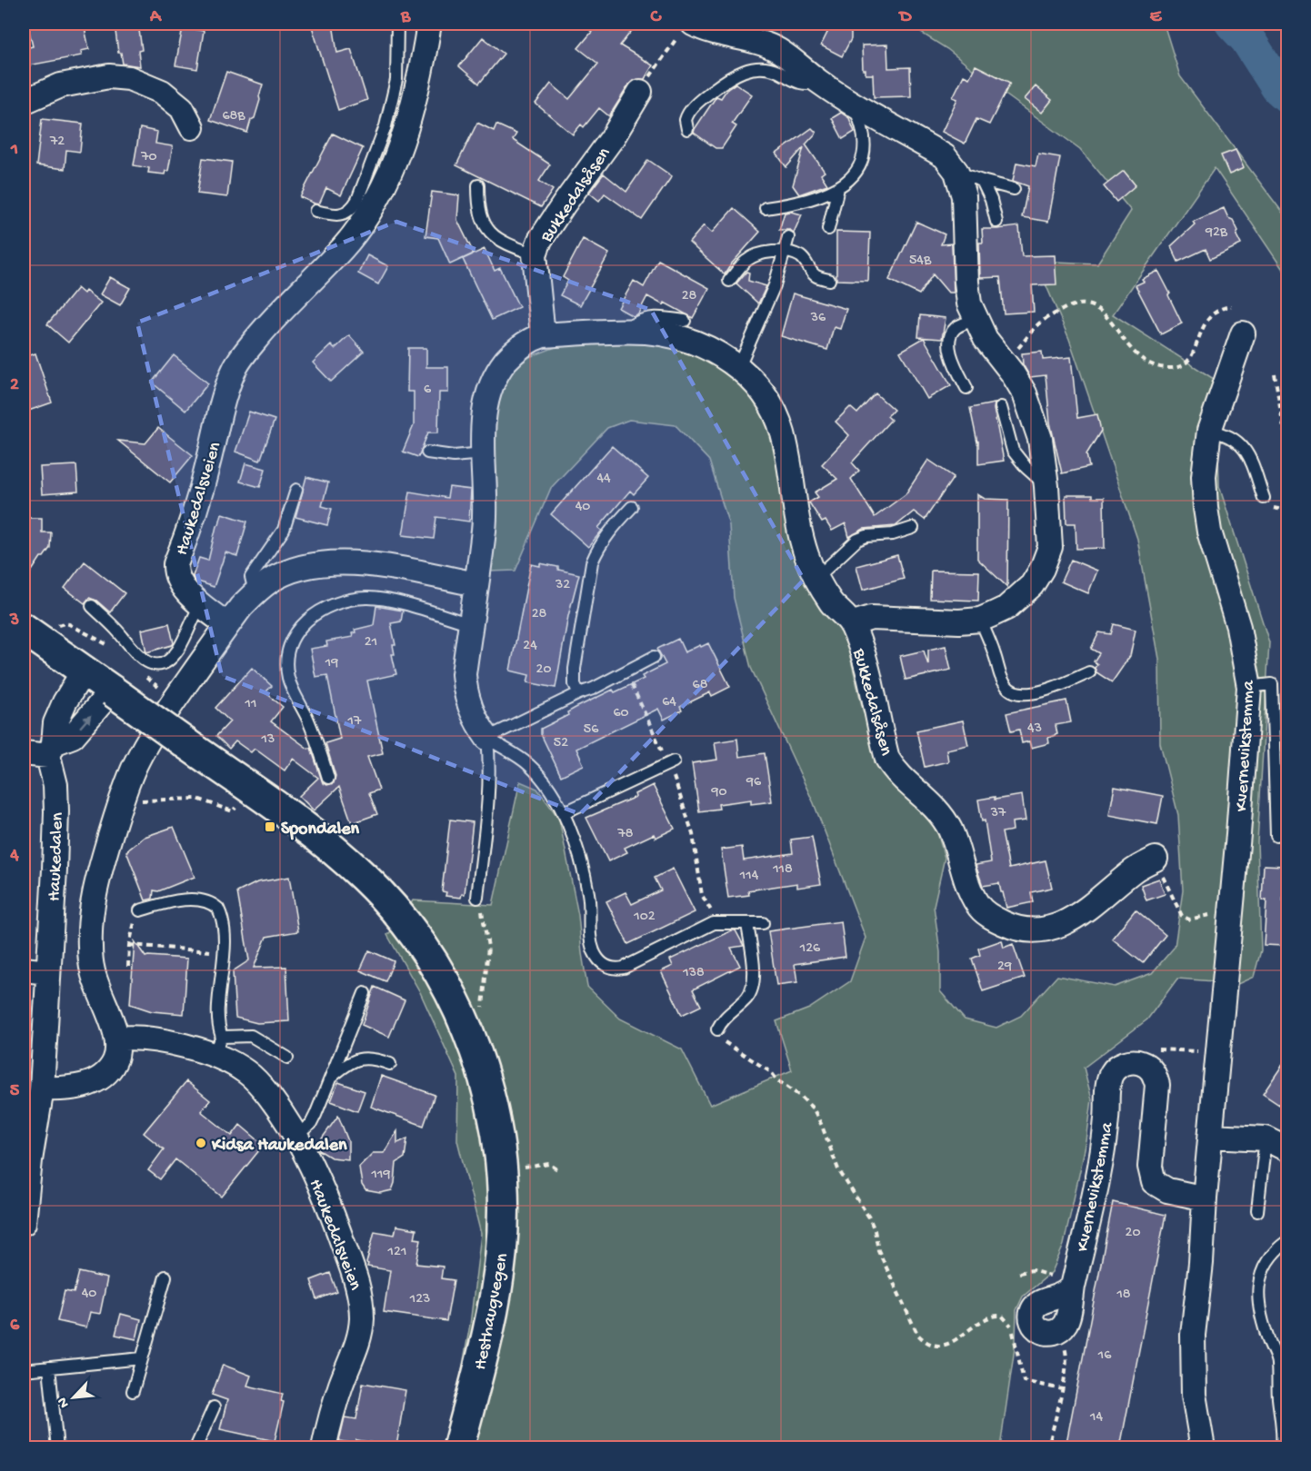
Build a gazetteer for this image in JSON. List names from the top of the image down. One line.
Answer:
{"streets":{"main road":["Hesthaugvegen"],"street":["Bukkedalsåsen","Haukedalsveien","Kvernevikstemma","Haukedalen"]},"places":{"transit":["Spondalen"],"other":["Kidsa Haukedalen"]},"house_numbers":["68B","72","70","92B","54B","28","36","6","44","40","32","28","21","24","19","20","68","64","11","60","17","43","56","13","52","96","90","37","78","118","114","102","126","29","138","119","20","121","40","18","123","16","14"],"north":"bottom left","grid":{"columns":["A","B","C","D","E"],"rows":["1","2","3","4","5","6"]}}
